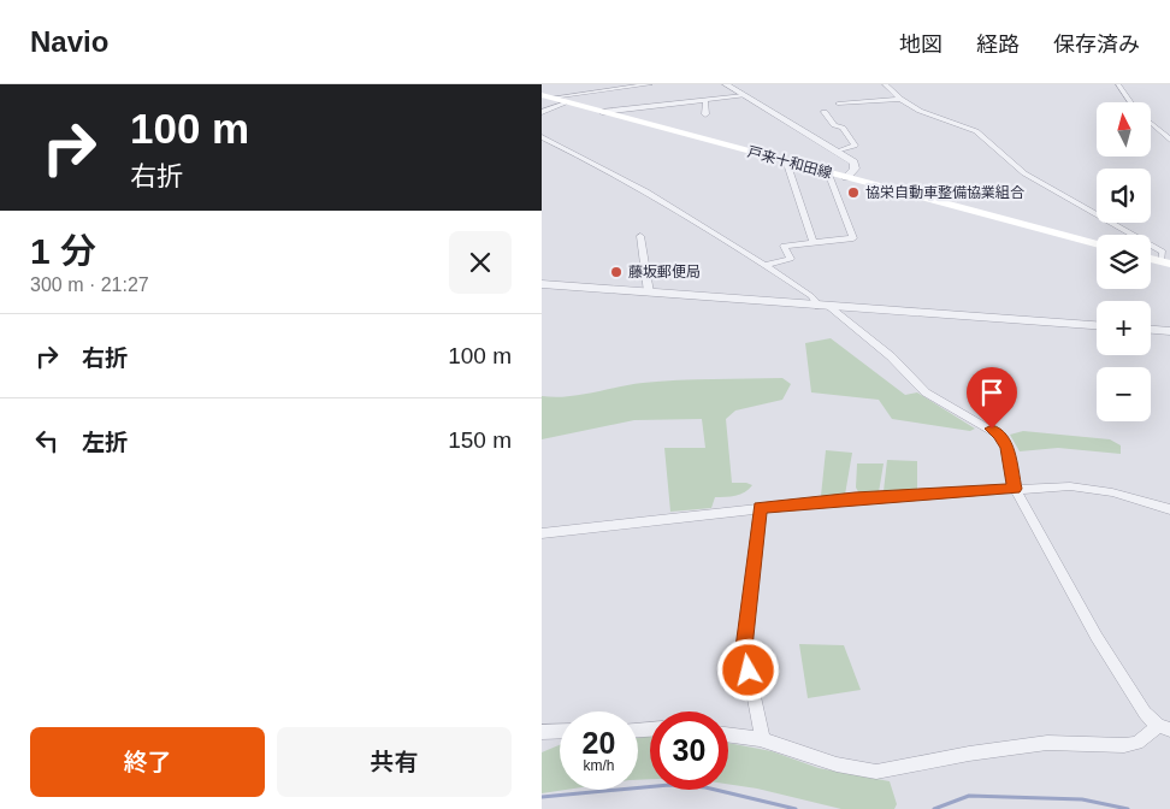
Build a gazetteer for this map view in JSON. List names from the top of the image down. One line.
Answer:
{"streets":{"main road":["戸来十和田線"]},"places":["協栄自動車整備協業組合","藤坂郵便局"],"north":"top","page":{"header":"Navio","nav":["地図","経路","保存済み"],"turn":["100 m","右折"],"map_buttons":["+","−"],"heading":["1 分","300 m · 21:27"],"list":[{"name":"右折","value":"100 m"},{"name":"左折","value":"150 m"}],"speed":"20 km/h","limit":"30","buttons":["終了","共有"]}}
